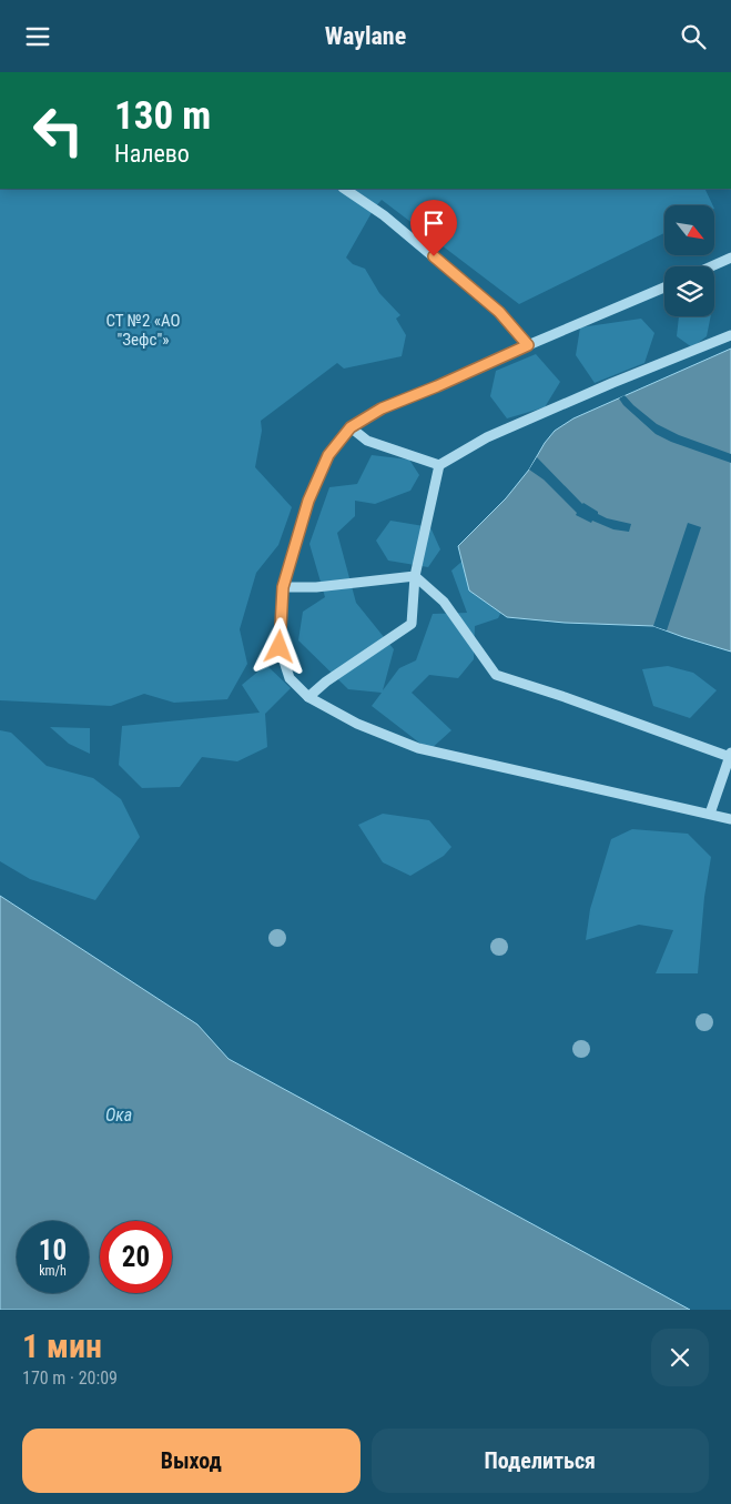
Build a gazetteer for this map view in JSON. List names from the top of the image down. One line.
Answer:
{"water":["Ока"],"parks":["СТ №2 «АО \"Зефс\"»"],"north":"bottom right","page":{"header":"Waylane","turn":["130 m","Налево"],"speed":"10 km/h","limit":"20","heading":["1 мин","170 m · 20:09"],"buttons":["Выход","Поделиться"]}}
